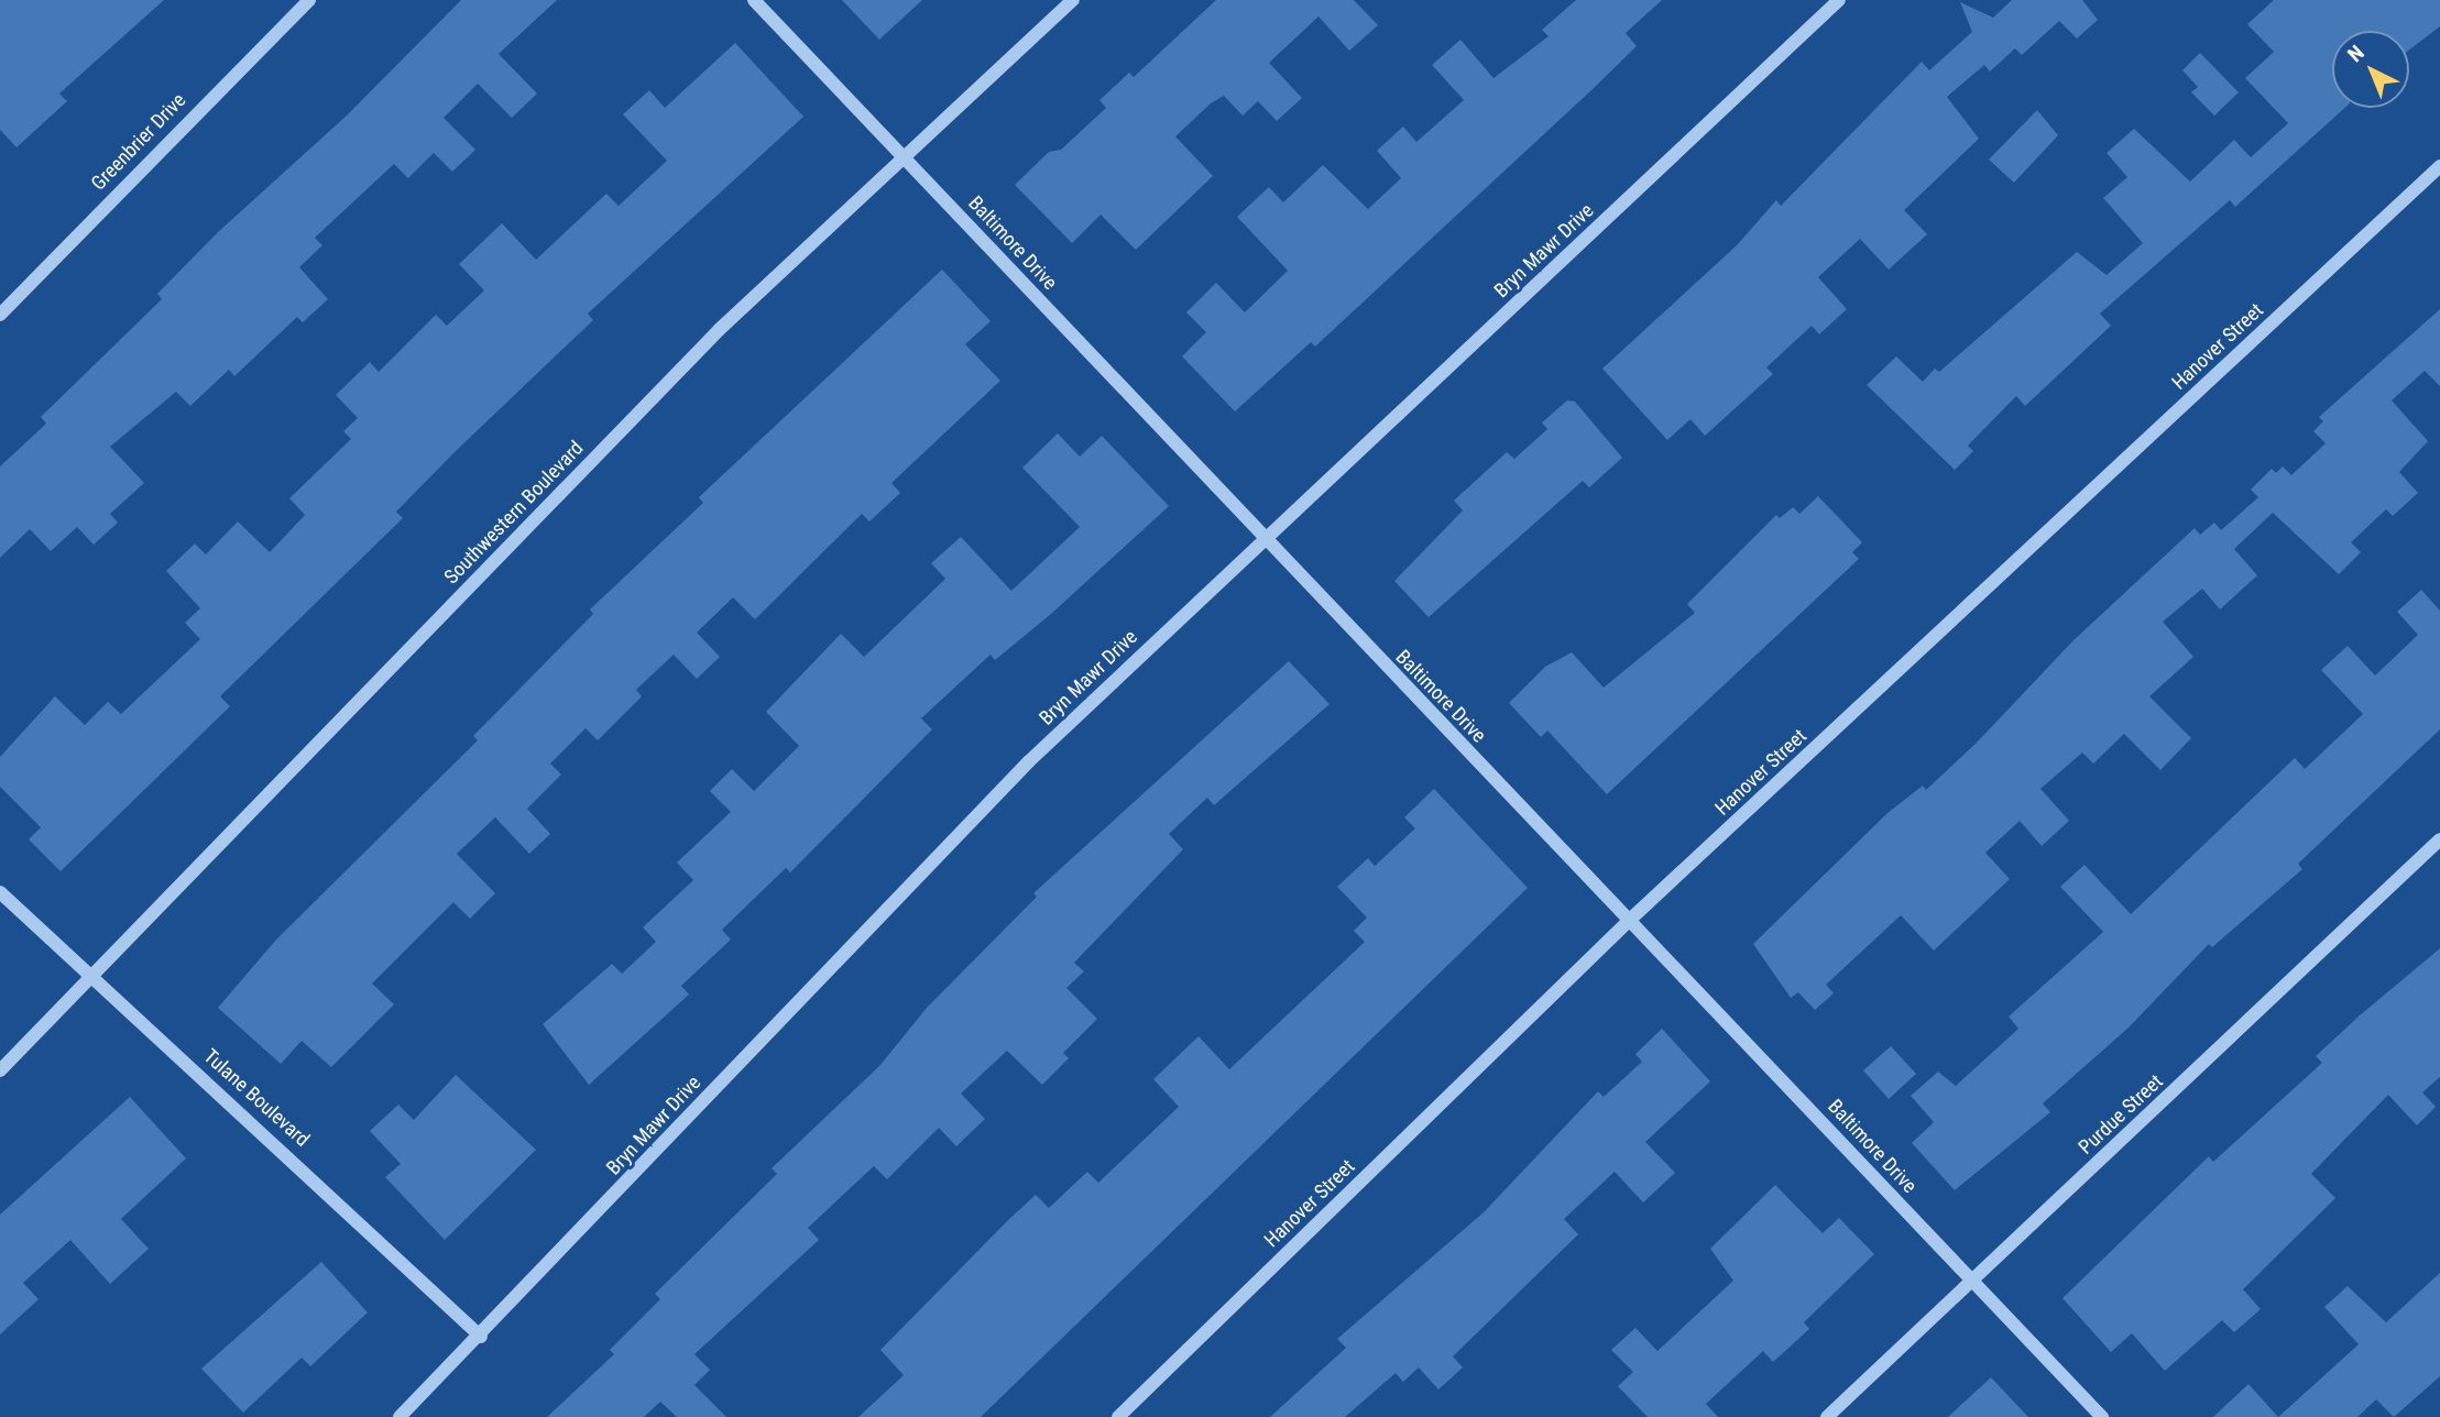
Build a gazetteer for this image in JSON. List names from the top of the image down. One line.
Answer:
{"streets":{"street":["Greenbrier Drive","Baltimore Drive","Bryn Mawr Drive","Hanover Street","Southwestern Boulevard","Tulane Boulevard","Purdue Street"]},"crossings":[["Baltimore Drive","Bryn Mawr Drive"],["Baltimore Drive","Hanover Street"],["Baltimore Drive","Southwestern Boulevard"],["Baltimore Drive","Purdue Street"],["Bryn Mawr Drive","Tulane Boulevard"],["Southwestern Boulevard","Tulane Boulevard"]],"north":"top left"}
